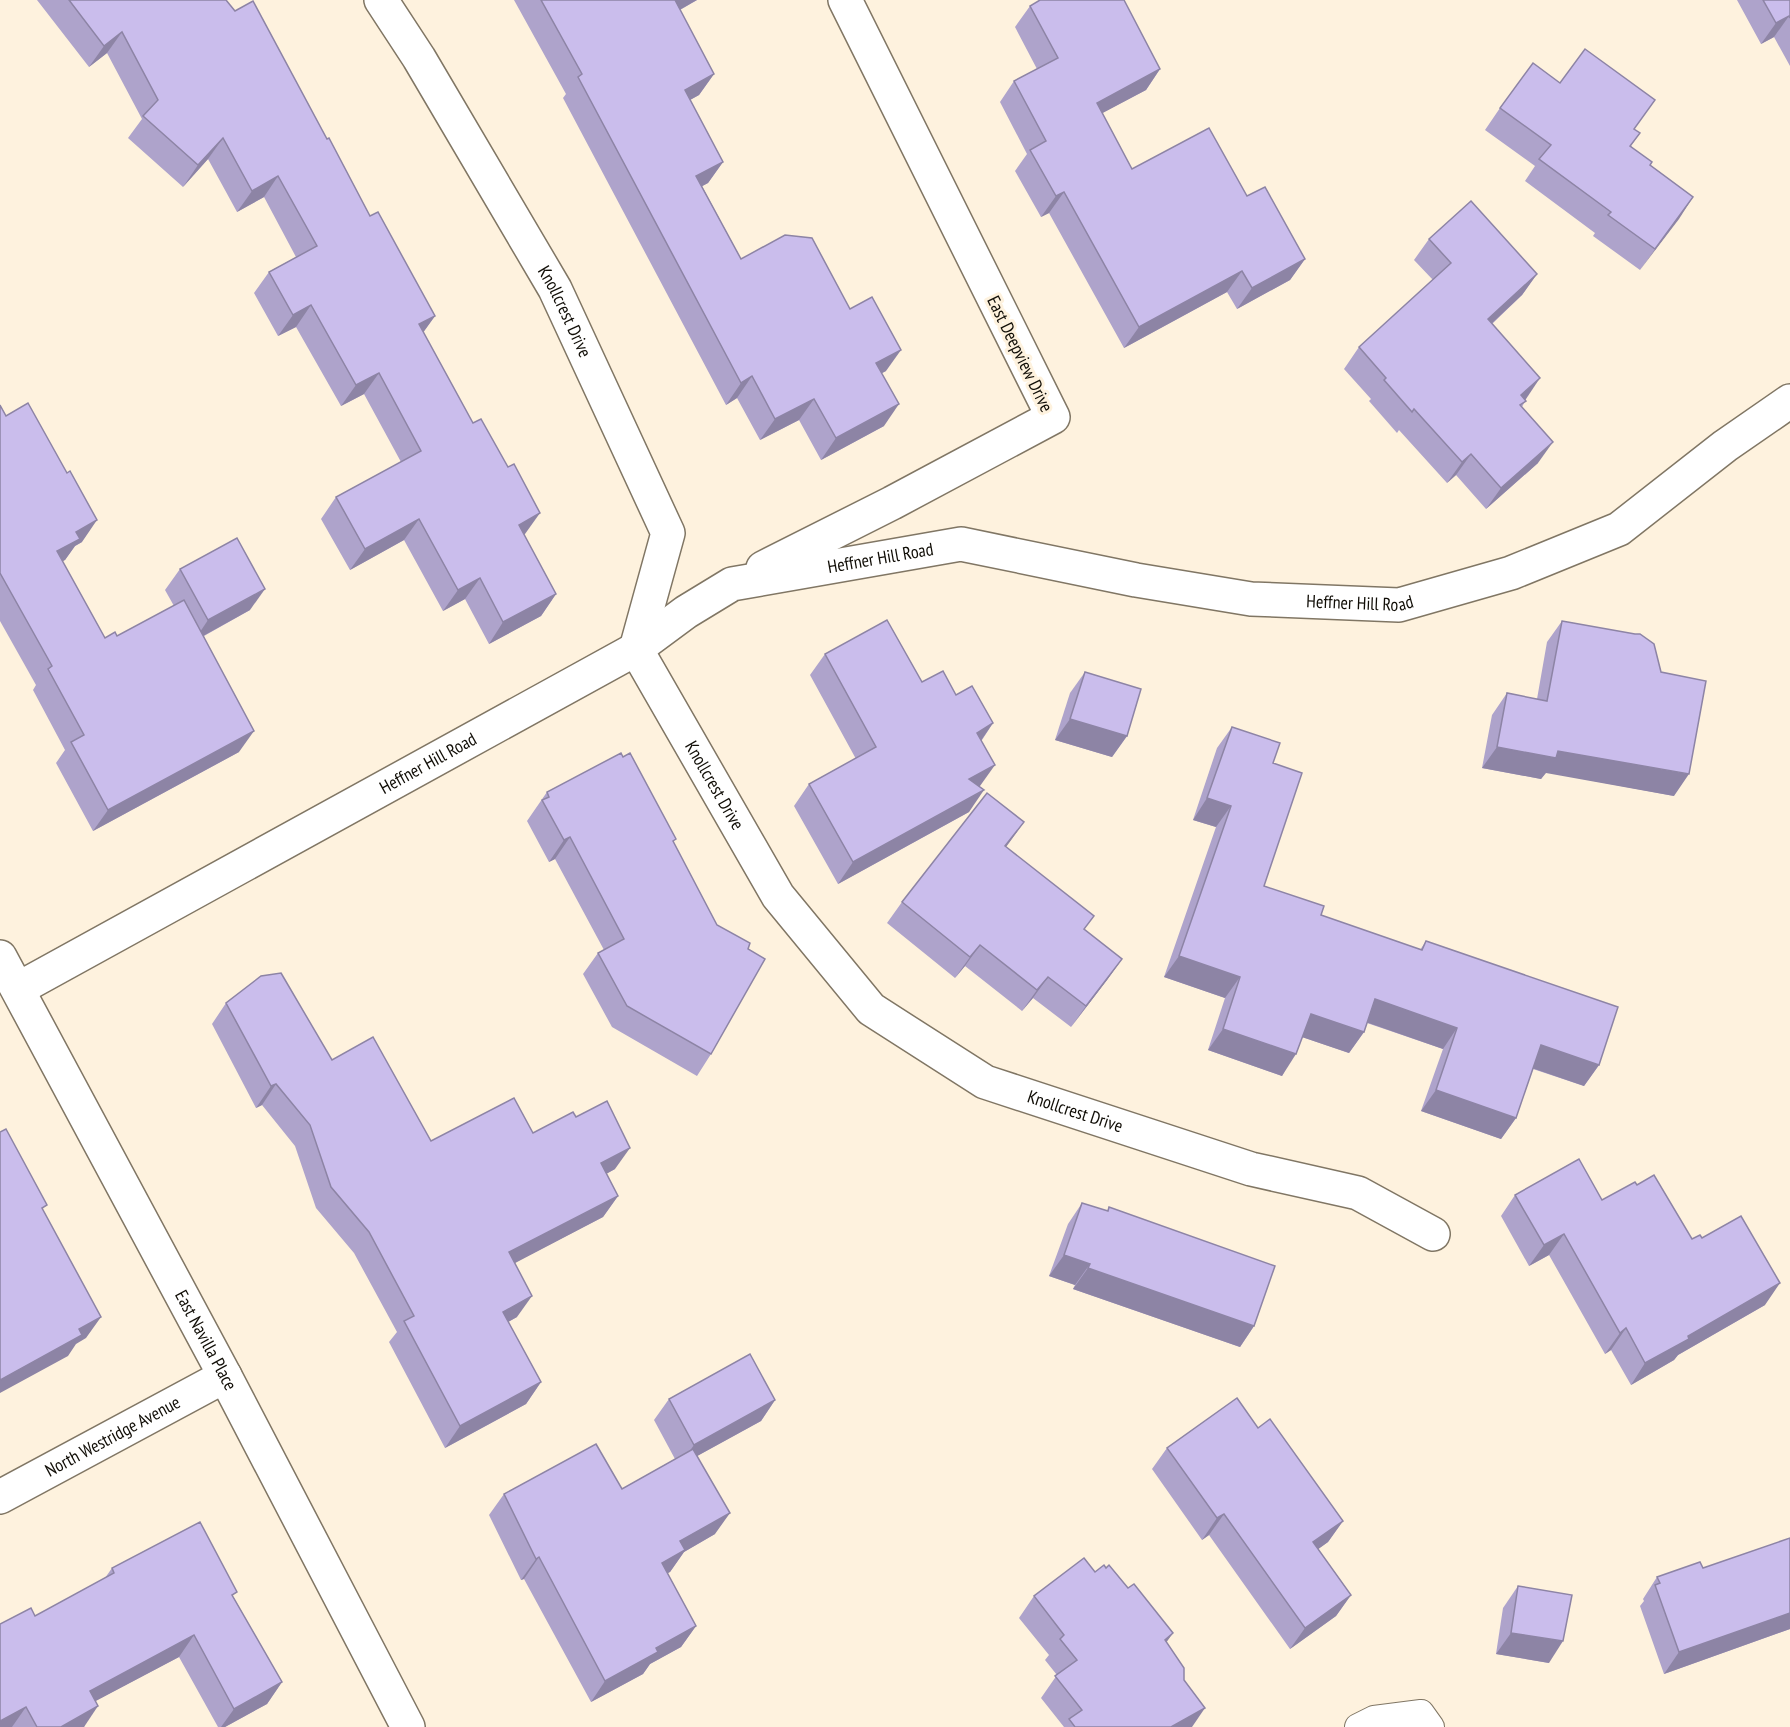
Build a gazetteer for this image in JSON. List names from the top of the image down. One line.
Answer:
{"streets":{"street":["Knollcrest Drive","East Deepview Drive","Heffner Hill Road","East Navilla Place","North Westridge Avenue"]},"crossings":[["Knollcrest Drive","Heffner Hill Road"],["East Deepview Drive","Heffner Hill Road"],["Heffner Hill Road","East Navilla Place"],["East Navilla Place","North Westridge Avenue"]]}
